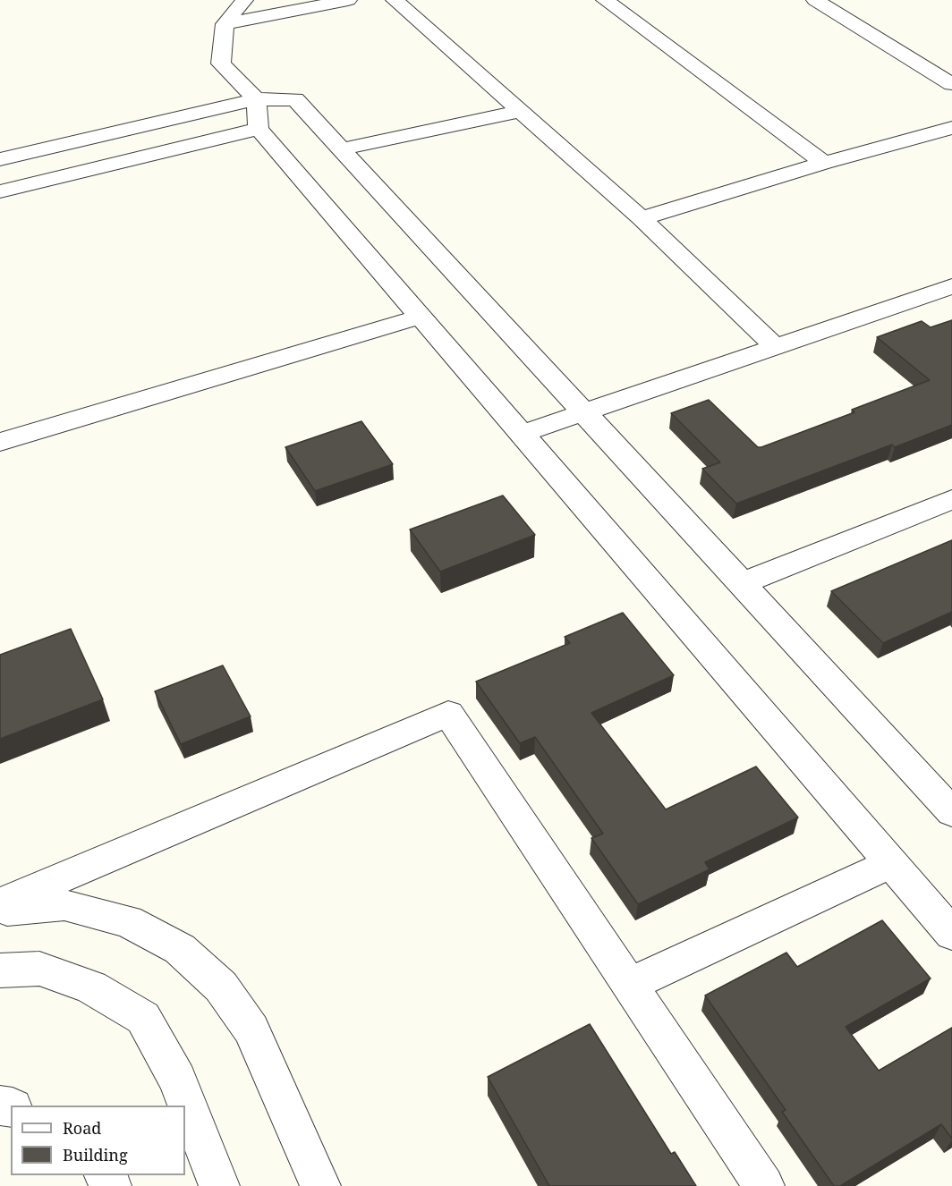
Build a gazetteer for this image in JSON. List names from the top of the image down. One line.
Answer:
{"legend":["Road","Building"]}
